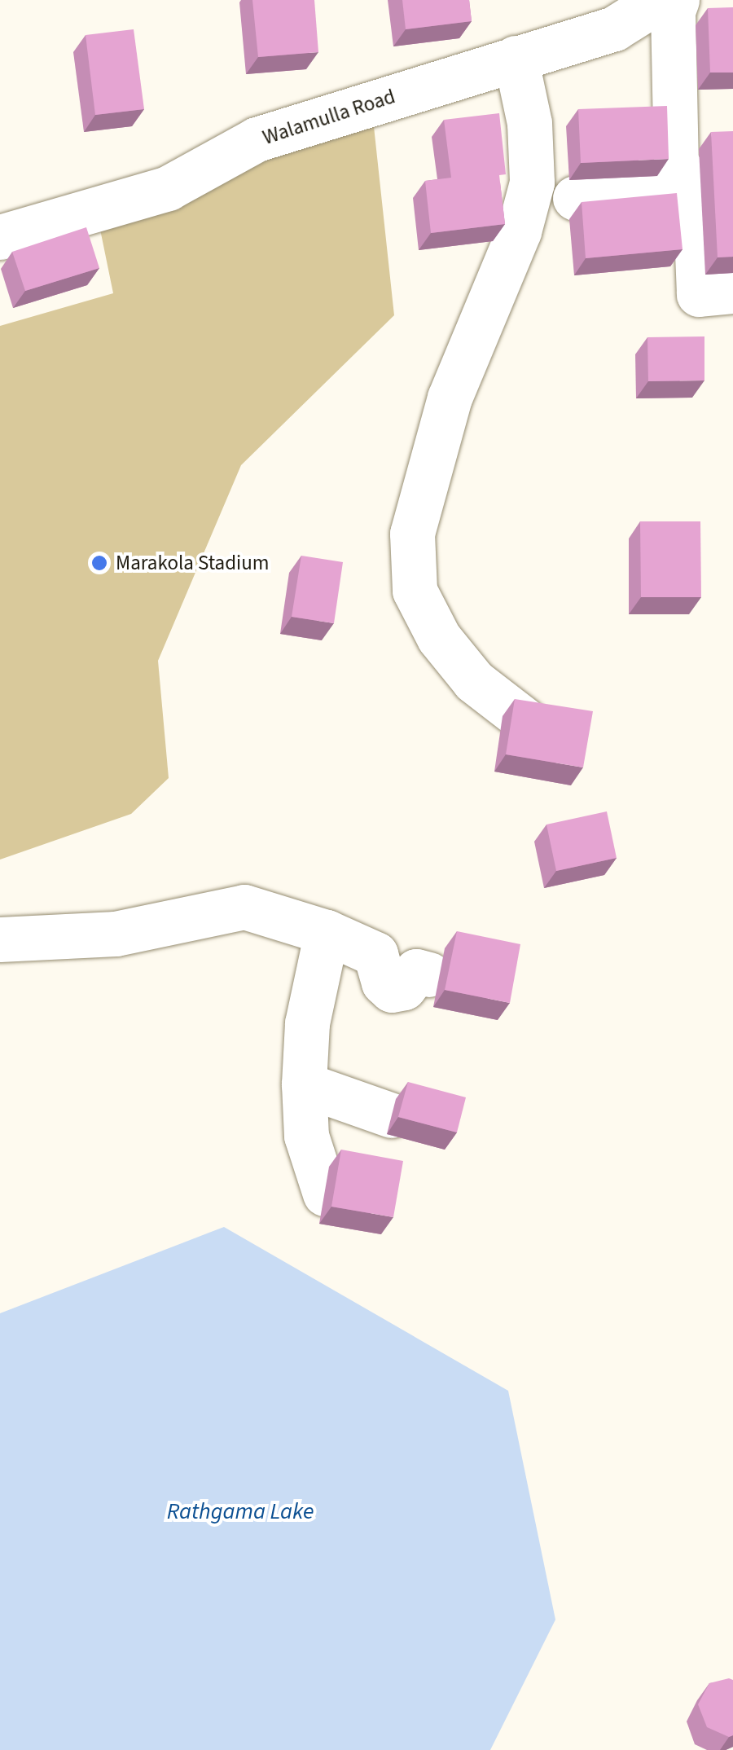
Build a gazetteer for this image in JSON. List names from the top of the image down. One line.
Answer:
{"streets":{"street":["Walamulla Road"]},"water":["Rathgama Lake"],"places":["Marakola Stadium"]}
